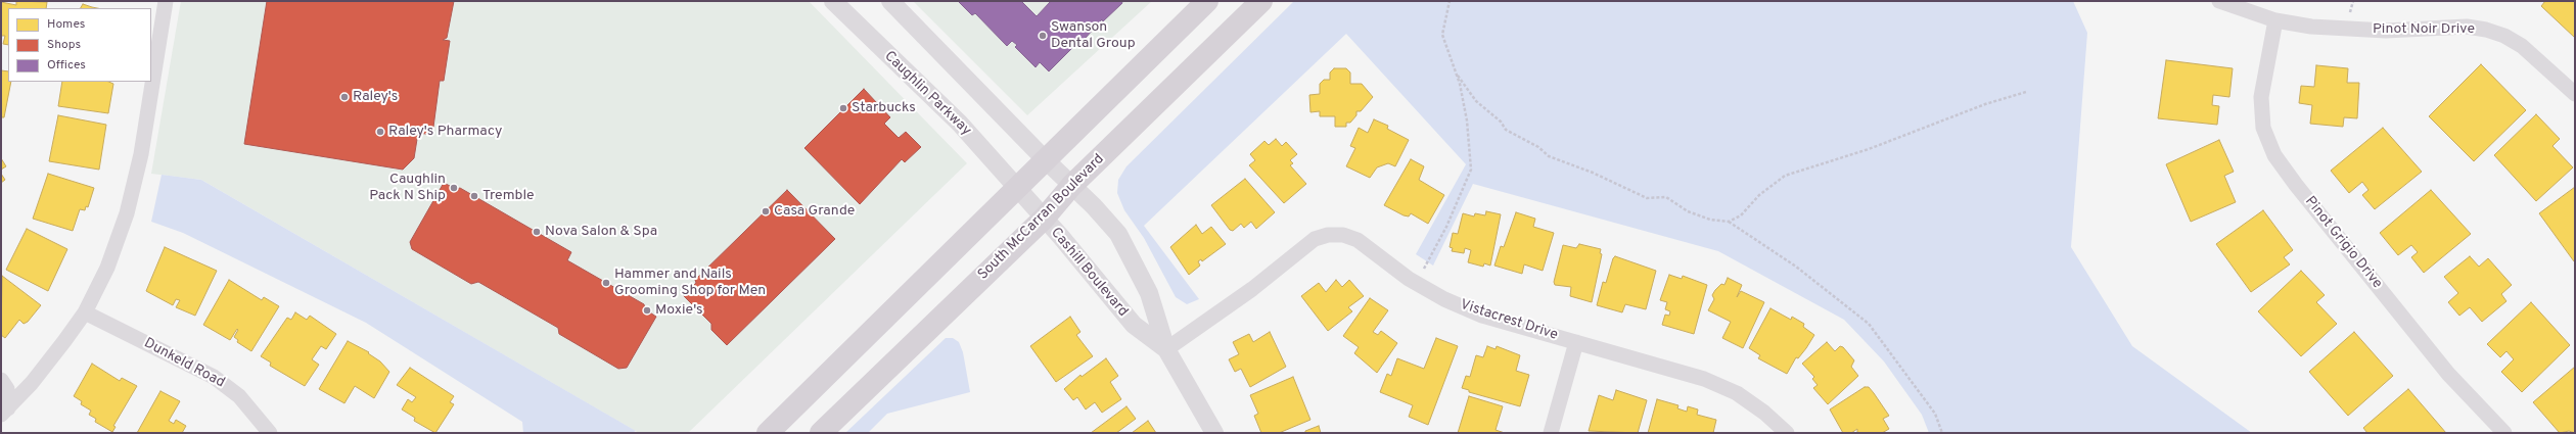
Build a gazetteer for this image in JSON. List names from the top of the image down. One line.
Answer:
{"streets":{"main road":["South McCarran Boulevard"],"street":["Pinot Noir Drive","Caughlin Parkway","Pinot Grigio Drive","Cashill Boulevard","Vistacrest Drive","Dunkeld Road"]},"crossings":[["Pinot Noir Drive","Pinot Grigio Drive"],["Caughlin Parkway","Cashill Boulevard"],["South McCarran Boulevard","Cashill Boulevard"],["Cashill Boulevard","Vistacrest Drive"]],"places":["Swanson Dental Group","Raley's","Starbucks","Raley's Pharmacy","Caughlin Pack N Ship","Tremble","Casa Grande","Nova Salon & Spa","Hammer and Nails Grooming Shop for Men","Moxie's"],"legend":["Homes","Shops","Offices"]}
